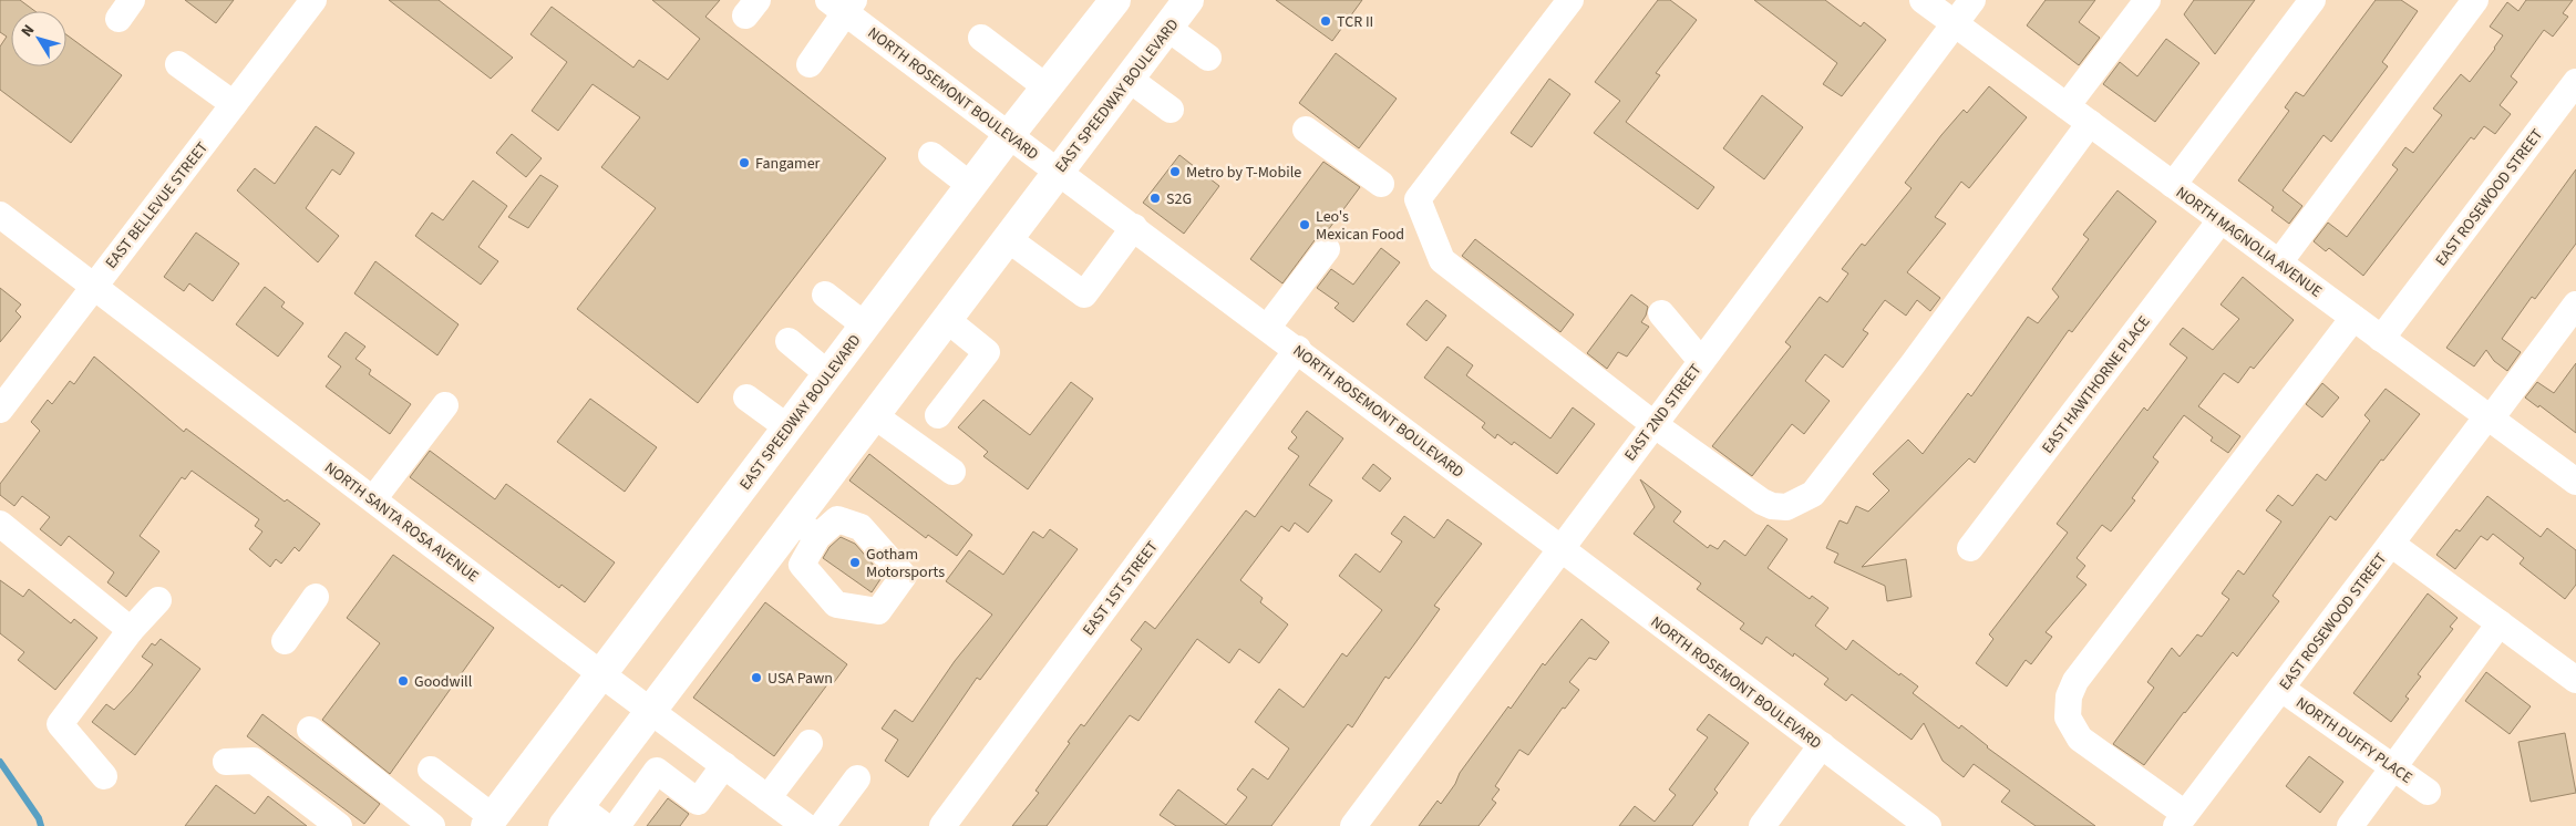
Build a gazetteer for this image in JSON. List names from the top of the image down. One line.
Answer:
{"streets":{"main road":["EAST SPEEDWAY BOULEVARD"],"street":["NORTH ROSEMONT BOULEVARD","EAST ROSEWOOD STREET","EAST BELLEVUE STREET","NORTH MAGNOLIA AVENUE","EAST HAWTHORNE PLACE","EAST 2ND STREET","NORTH SANTA ROSA AVENUE","EAST 1ST STREET","NORTH DUFFY PLACE"]},"crossings":[["NORTH ROSEMONT BOULEVARD","EAST SPEEDWAY BOULEVARD"],["NORTH ROSEMONT BOULEVARD","EAST 2ND STREET"],["NORTH ROSEMONT BOULEVARD","EAST 1ST STREET"],["EAST SPEEDWAY BOULEVARD","NORTH SANTA ROSA AVENUE"],["EAST ROSEWOOD STREET","NORTH MAGNOLIA AVENUE"],["EAST ROSEWOOD STREET","NORTH DUFFY PLACE"],["EAST BELLEVUE STREET","NORTH SANTA ROSA AVENUE"],["NORTH MAGNOLIA AVENUE","EAST HAWTHORNE PLACE"],["NORTH MAGNOLIA AVENUE","EAST 2ND STREET"]],"places":["TCR II","Fangamer","Metro by T-Mobile","S2G","Leo's Mexican Food","Gotham Motorsports","USA Pawn","Goodwill"],"north":"top left"}
